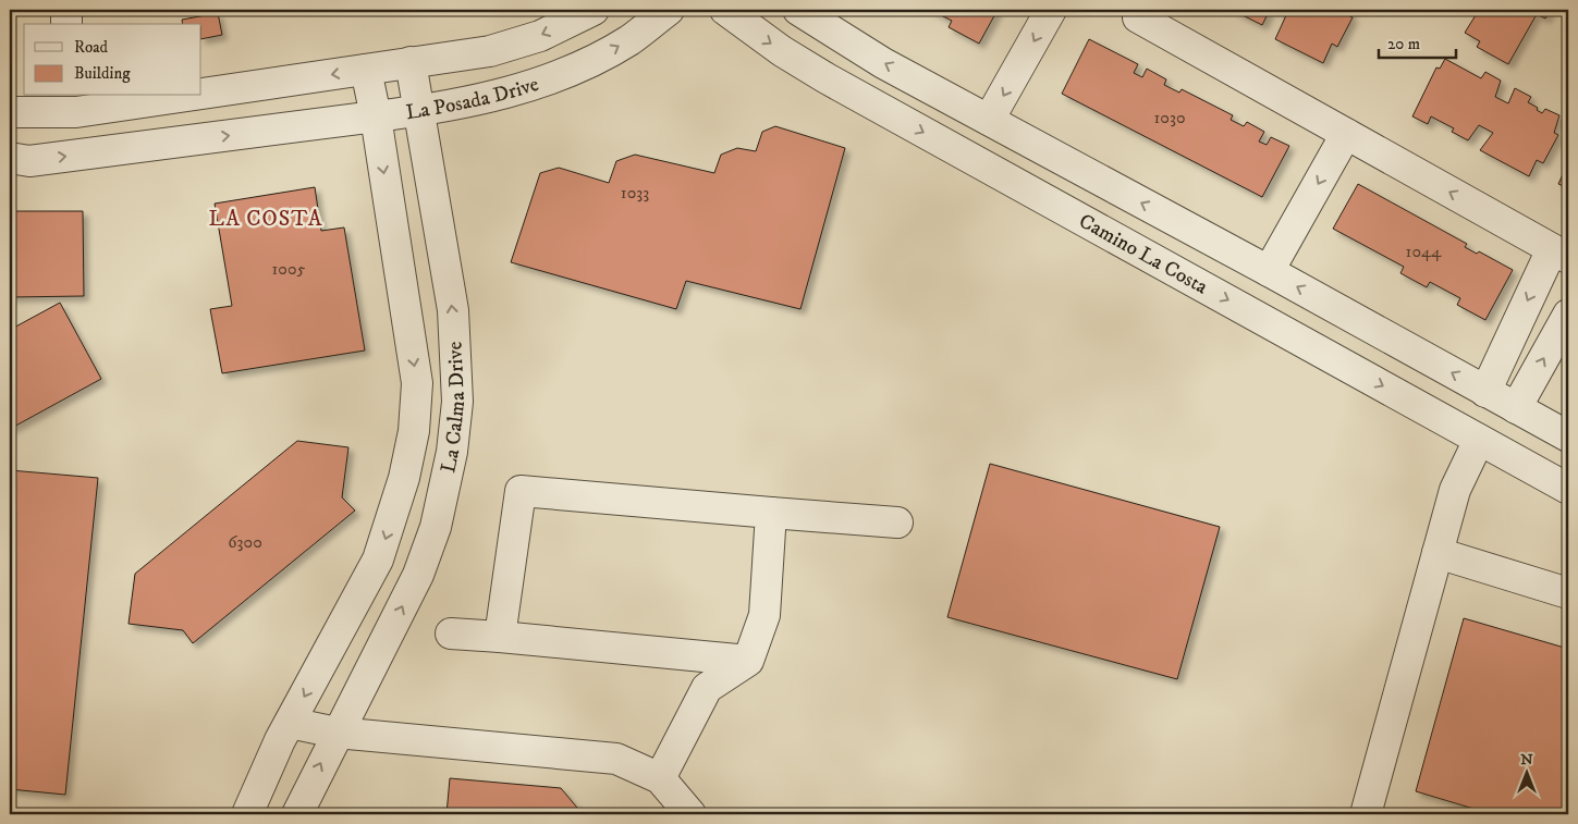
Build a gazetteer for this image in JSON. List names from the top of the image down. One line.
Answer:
{"streets":{"street":["La Posada Drive","Camino La Costa","La Calma Drive"]},"crossings":[["La Posada Drive","La Calma Drive"]],"districts":["LA COSTA"],"house_numbers":["1030","1033","1044","1005","6300"],"legend":["Road","Building"],"scale_bar":"20 m","north":"top"}
